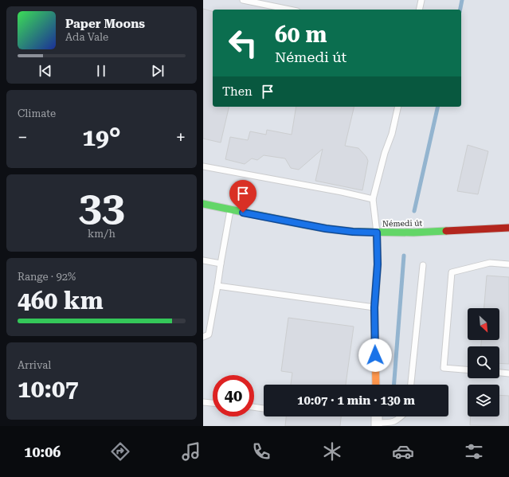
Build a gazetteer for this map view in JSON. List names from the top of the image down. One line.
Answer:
{"streets":{"main road":["Némedi út"]},"north":"bottom right","page":{"turn":["60 m","Némedi út"],"song":["Paper Moons","Ada Vale"],"then":"Then","tile":["Climate",["33","km/h"],["Range · 92%","460 km"],["Arrival","10:07"]],"heat":["−","19°","+"],"limit":"40","trip":"10:07 · 1 min · 130 m","tabs":"10:06"}}
